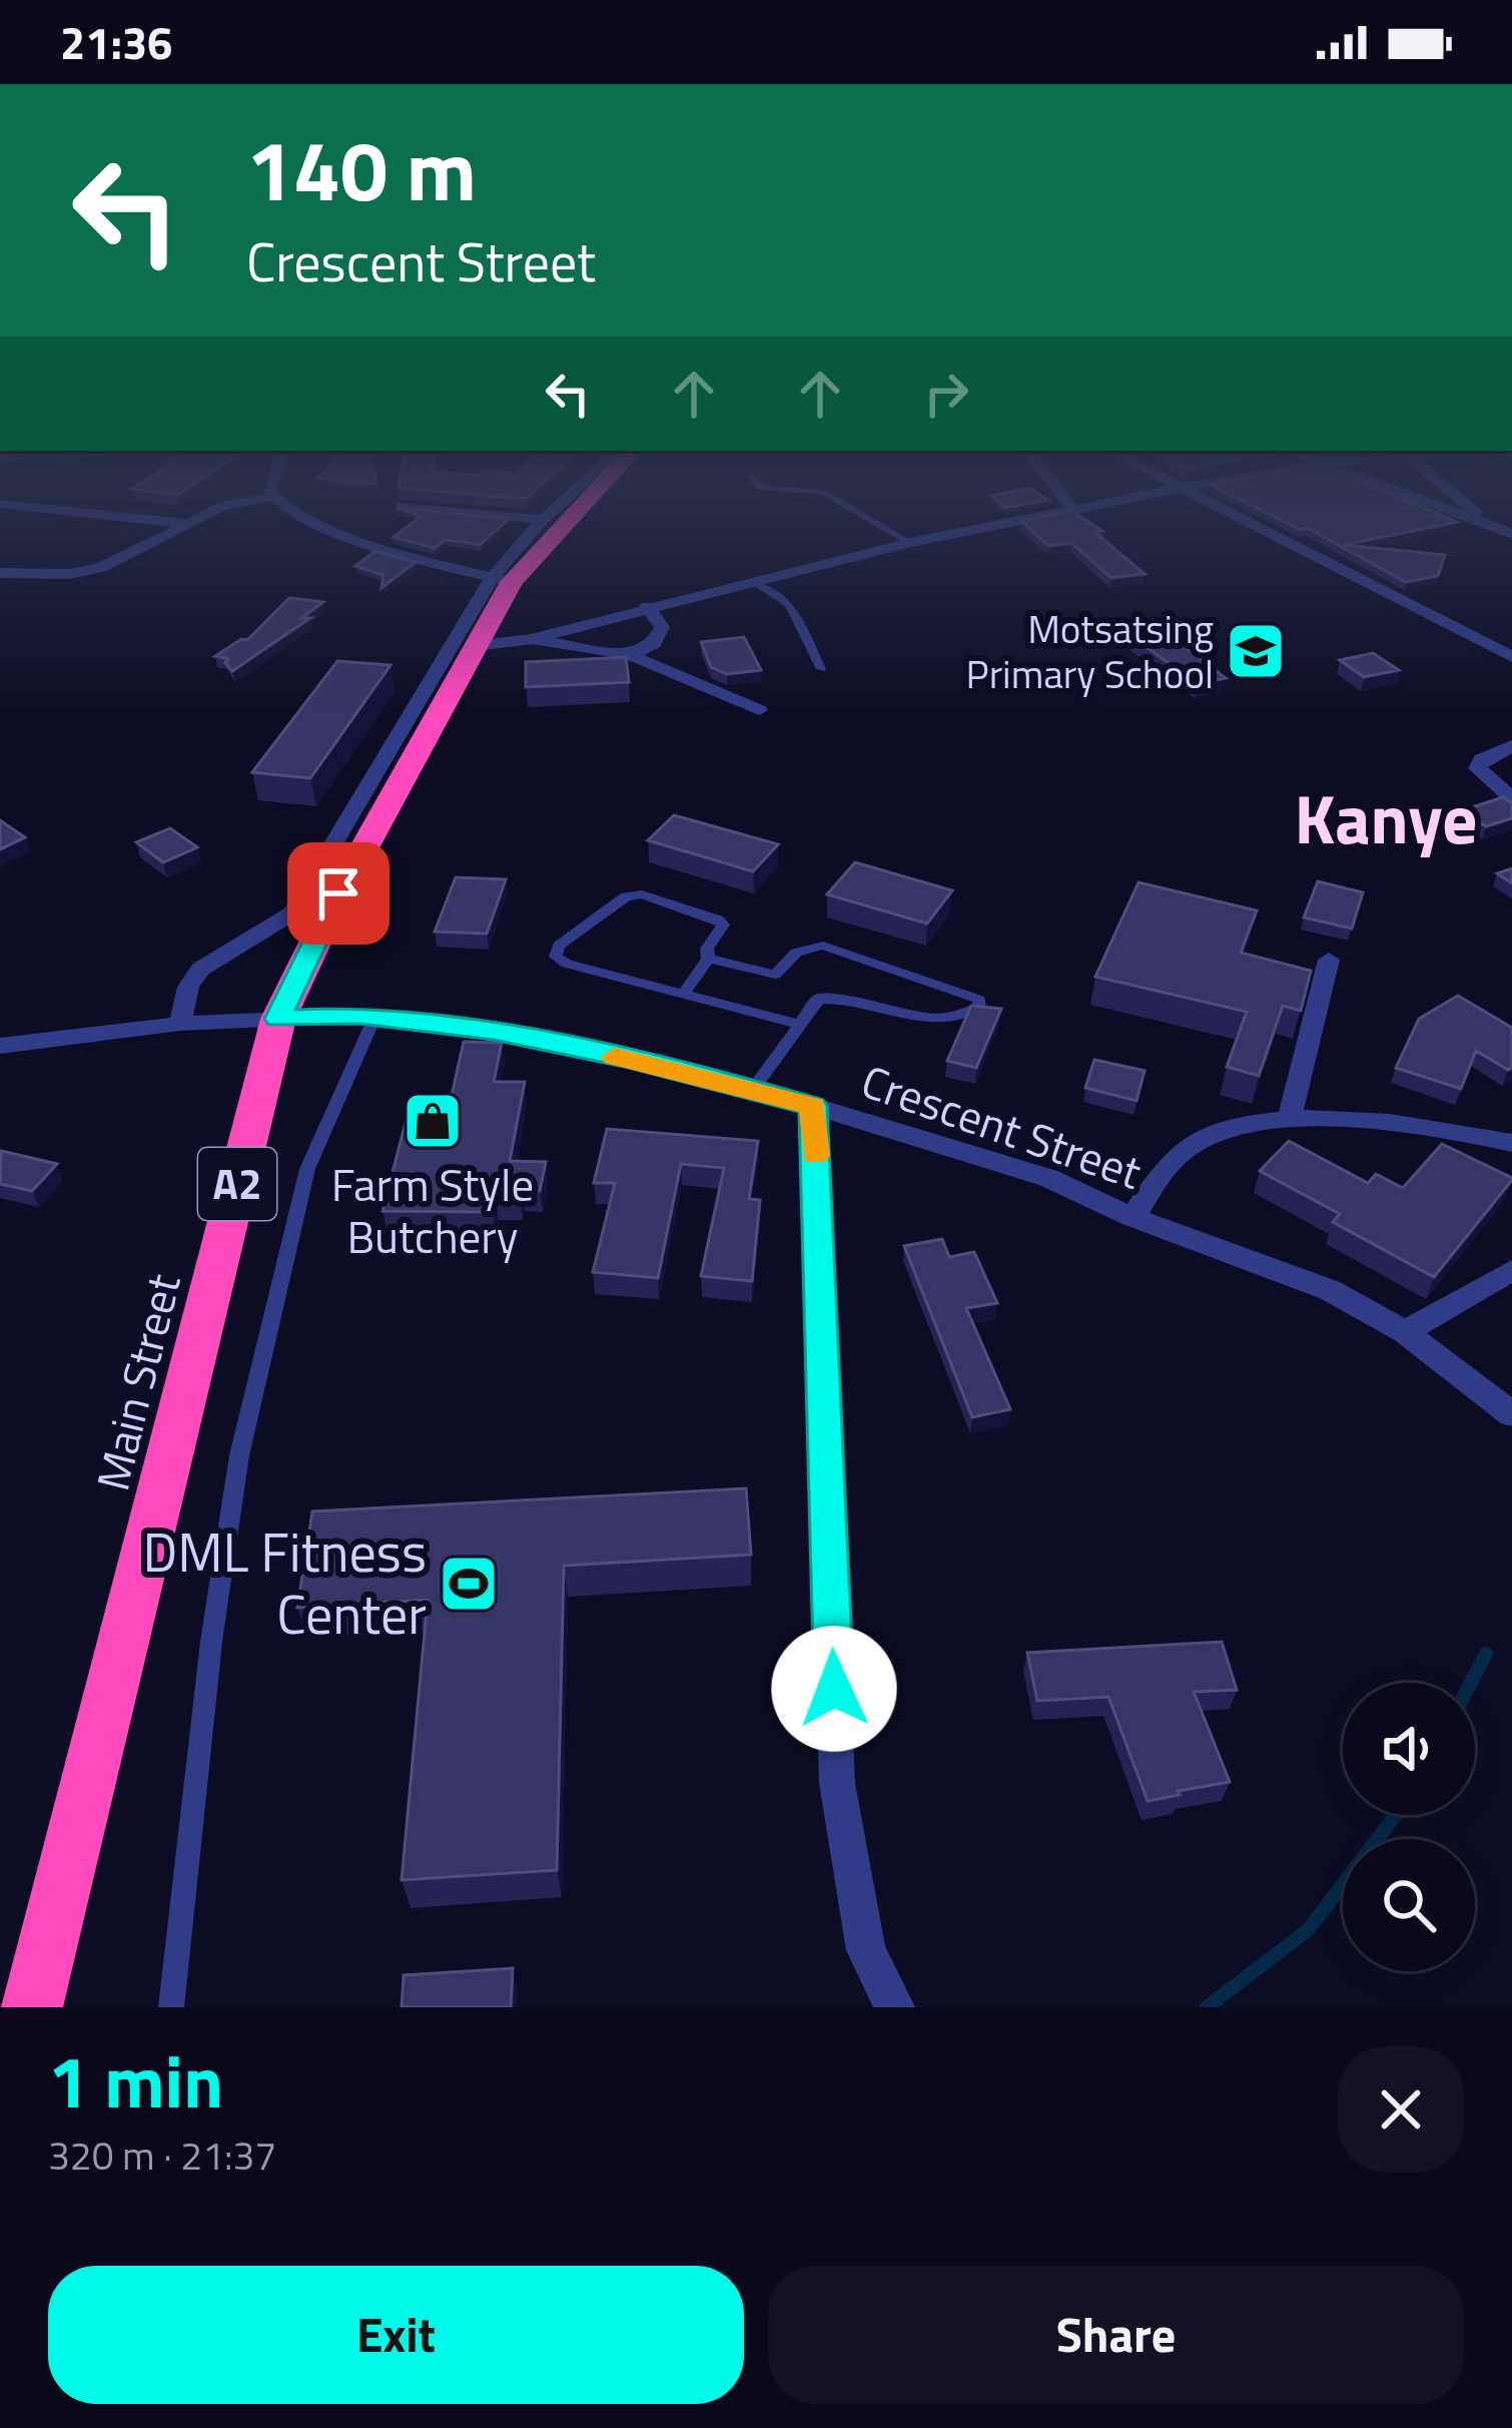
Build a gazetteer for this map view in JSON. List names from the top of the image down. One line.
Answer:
{"streets":{"highway":["A2","Main Street"],"street":["Crescent Street"]},"crossings":[["Crescent Street","Main Street"]],"districts":["Kanye"],"places":{"school or university":["Motsatsing Primary School"],"shop":["Farm Style Butchery"],"sports":["DML Fitness Center"]},"page":{"status":"21:36","turn":["140 m","Crescent Street"],"heading":["1 min","320 m · 21:37"],"buttons":["Exit","Share"]}}
